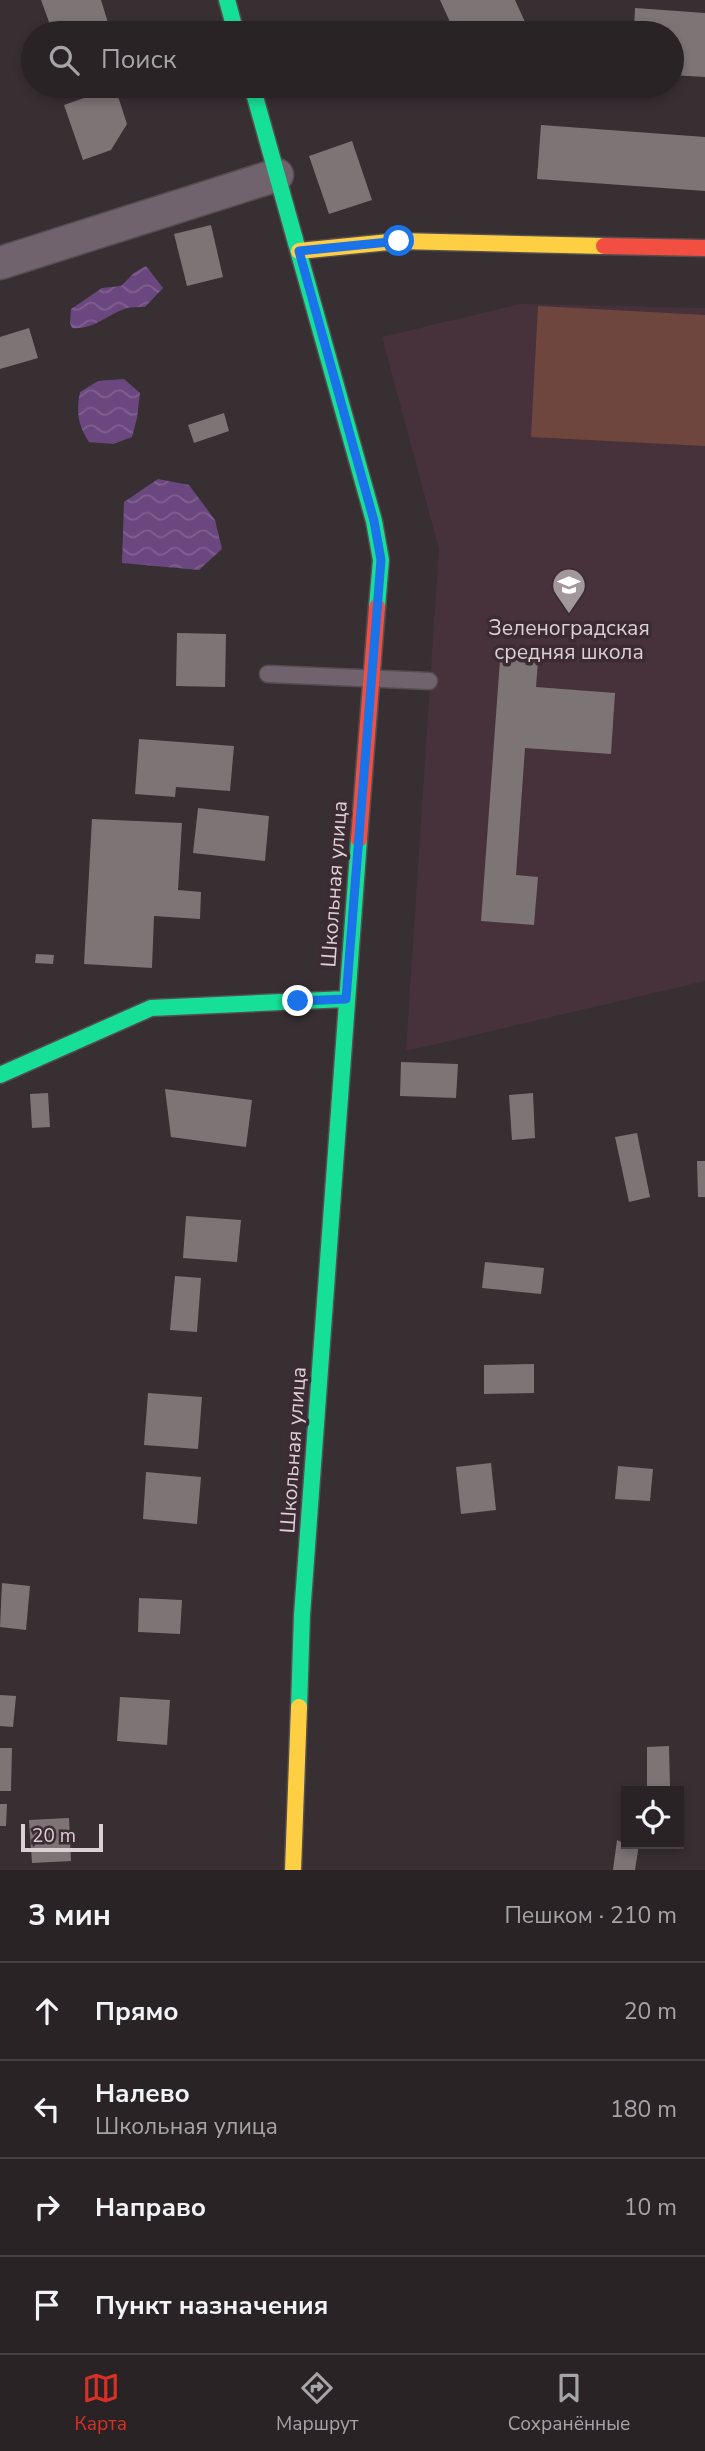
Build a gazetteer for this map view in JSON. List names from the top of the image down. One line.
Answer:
{"streets":{"street":["Школьная улица"]},"places":{"school or university":["Зеленоградская средняя школа"]},"scale_bar":"20 m","page":{"search":"Поиск","scale":"20 m","heading":["3 мин","Пешком · 210 m"],"list":[["Прямо","20 m"],["Налево","Школьная улица","180 m"],["Направо","10 m"],"Пункт назначения"],"nav":["Карта","Маршрут","Сохранённые"]}}
